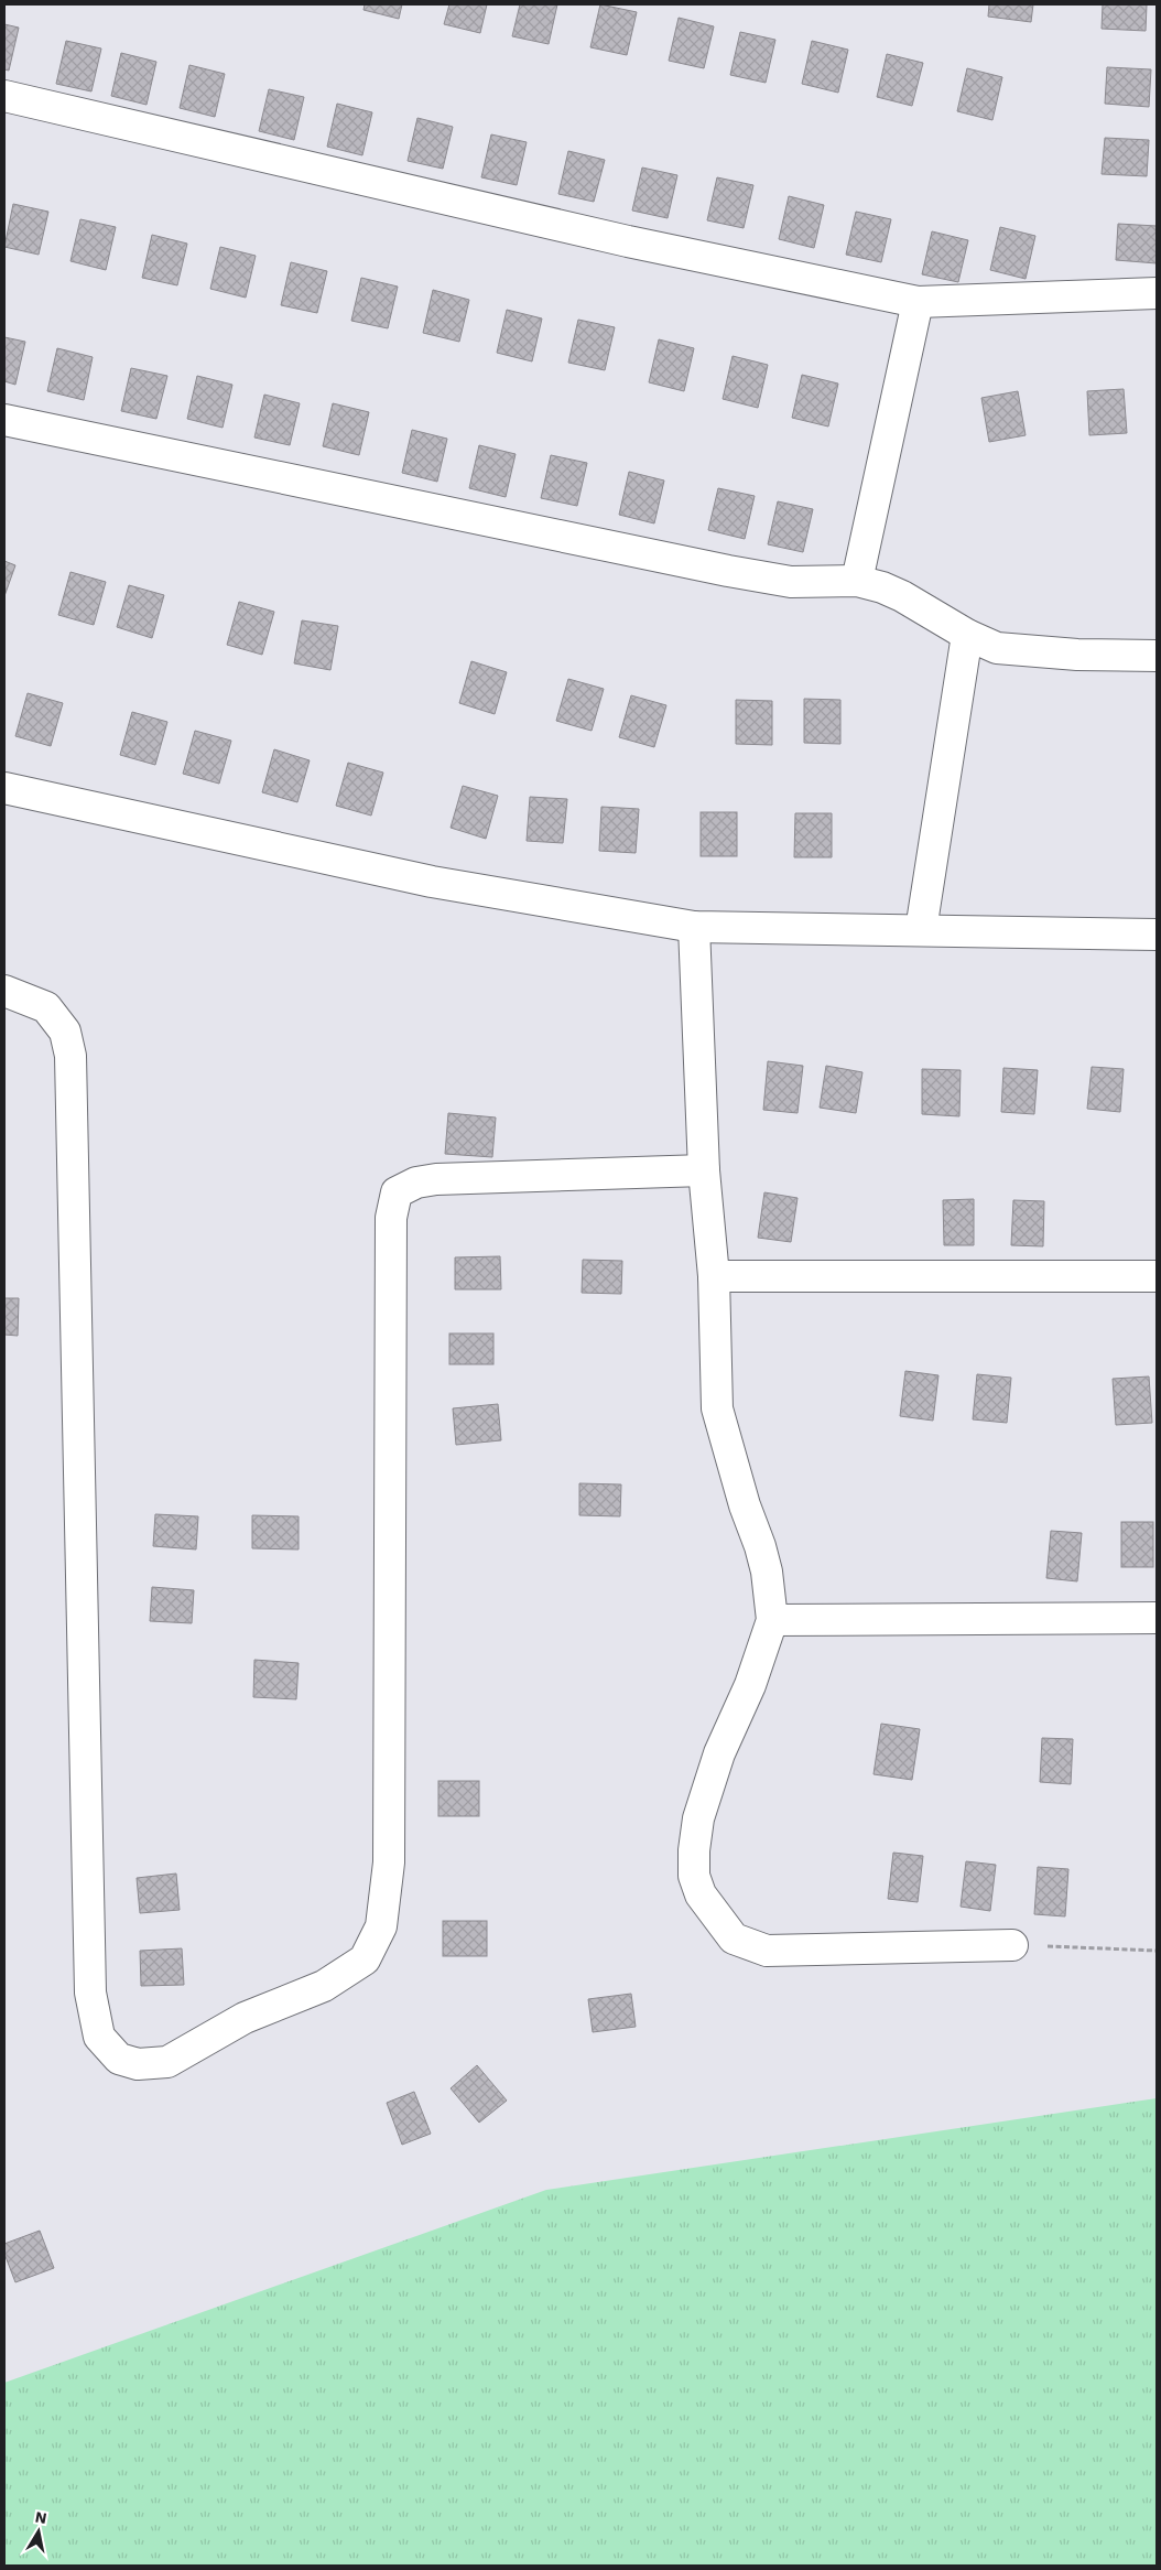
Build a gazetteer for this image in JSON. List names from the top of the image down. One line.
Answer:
{"north":"top"}
